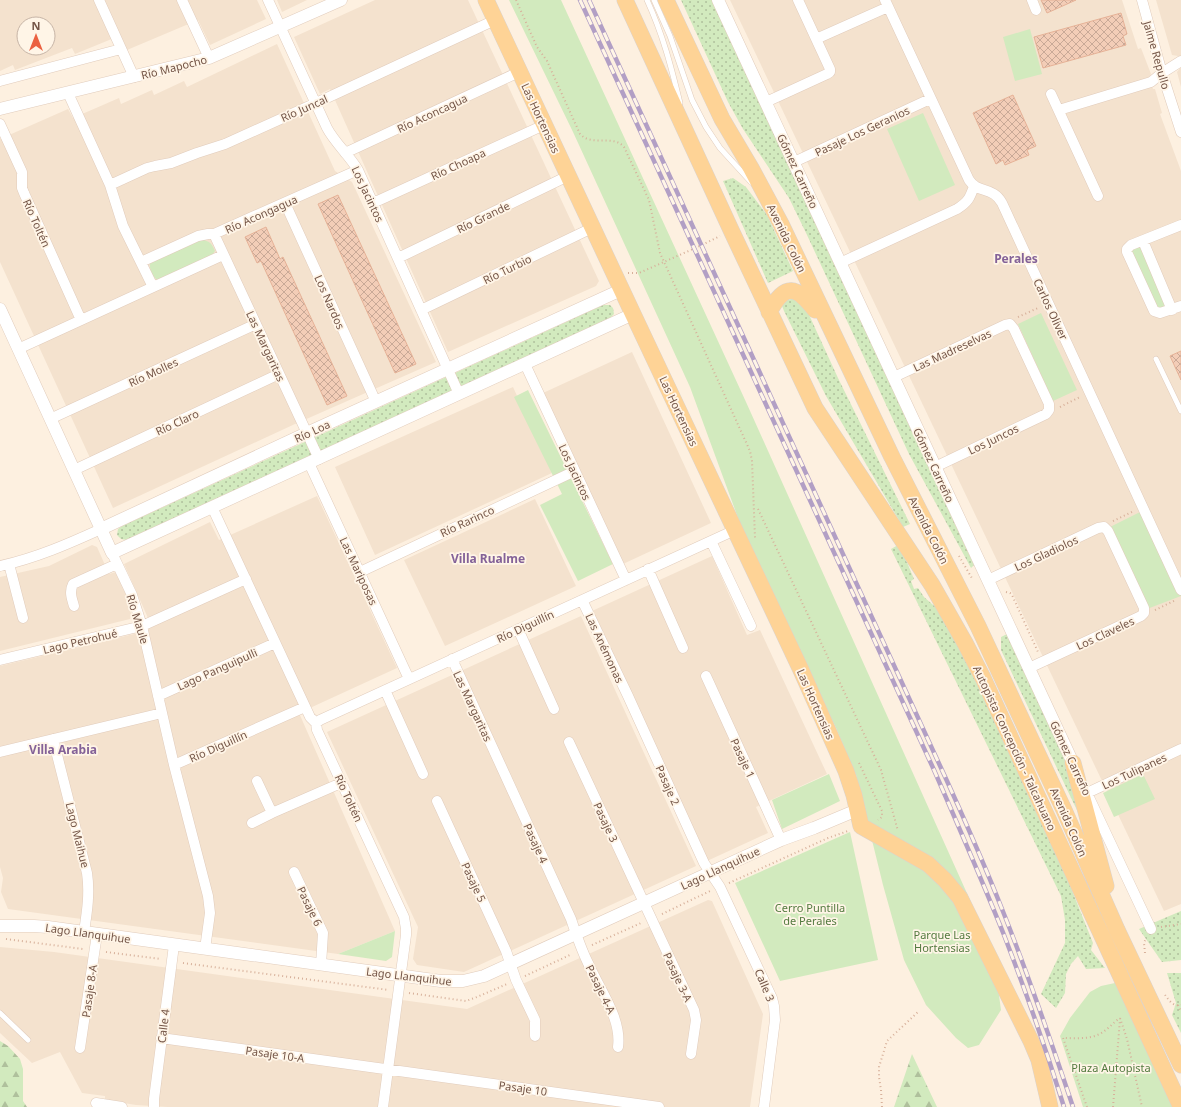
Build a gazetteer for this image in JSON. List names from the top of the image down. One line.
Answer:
{"streets":{"main road":["Las Hortensias","Avenida Colón","Autopista Concepción - Talcahuano"],"street":["Jaime Repullo","Río Mapocho","Río Juncal","Río Aconcagua","Pasaje Los Geranios","Río Choapa","Gómez Carreño","Los Jacintos","Río Acongagua","Río Grande","Río Toltén","Río Turbio","Los Nardos","Carlos Oliver","Las Margaritas","Las Madreselvas","Río Molles","Río Claro","Río Loa","Los Juncos","Río Rarinco","Los Gladiolos","Las Mariposas","Río Maule","Río Diguillín","Los Claveles","Lago Petrohué","Las Anémonas","Lago Panguipulli","Pasaje 1","Los Tulipanes","Pasaje 2","Pasaje 3","Lago Maihue","Pasaje 4","Lago Llanquihue","Pasaje 5","Pasaje 6","Pasaje 3-A","Calle 3","Pasaje 4-A","Pasaje 8-A","Calle 4","Pasaje 10-A","Pasaje 10"]},"crossings":[["Río Mapocho","Los Jacintos"],["Río Juncal","Las Hortensias"],["Río Juncal","Los Jacintos"],["Río Aconcagua","Las Hortensias"],["Río Aconcagua","Los Jacintos"],["Las Hortensias","Río Choapa"],["Las Hortensias","Río Grande"],["Las Hortensias","Río Turbio"],["Las Hortensias","Río Loa"],["Las Hortensias","Río Diguillín"],["Las Hortensias","Lago Llanquihue"],["Pasaje Los Geranios","Gómez Carreño"],["Río Choapa","Los Jacintos"],["Gómez Carreño","Las Madreselvas"],["Gómez Carreño","Los Juncos"],["Gómez Carreño","Los Gladiolos"],["Gómez Carreño","Los Claveles"],["Gómez Carreño","Los Tulipanes"],["Los Jacintos","Río Acongagua"],["Los Jacintos","Río Grande"],["Los Jacintos","Río Turbio"],["Los Jacintos","Río Loa"],["Los Jacintos","Río Rarinco"],["Los Jacintos","Río Diguillín"],["Río Acongagua","Los Nardos"],["Río Acongagua","Las Margaritas"],["Río Toltén","Río Diguillín"],["Río Toltén","Lago Petrohué"],["Río Toltén","Lago Panguipulli"],["Río Toltén","Lago Llanquihue"],["Río Toltén","Pasaje 10-A"],["Río Toltén","Pasaje 10"],["Los Nardos","Río Loa"],["Las Margaritas","Río Molles"],["Las Margaritas","Río Claro"],["Las Margaritas","Río Loa"],["Las Margaritas","Las Mariposas"],["Las Margaritas","Río Diguillín"],["Las Margaritas","Pasaje 4"],["Río Molles","Río Maule"],["Río Claro","Río Maule"],["Río Loa","Río Maule"],["Río Rarinco","Las Mariposas"],["Las Mariposas","Río Diguillín"],["Río Maule","Río Diguillín"],["Río Maule","Lago Petrohué"],["Río Maule","Lago Panguipulli"],["Río Maule","Lago Llanquihue"],["Río Diguillín","Las Anémonas"],["Las Anémonas","Pasaje 2"],["Pasaje 1","Lago Llanquihue"],["Pasaje 2","Lago Llanquihue"],["Pasaje 2","Calle 3"],["Pasaje 3","Lago Llanquihue"],["Pasaje 3","Pasaje 3-A"],["Lago Maihue","Lago Llanquihue"],["Pasaje 4","Lago Llanquihue"],["Pasaje 4","Pasaje 4-A"],["Lago Llanquihue","Pasaje 5"],["Lago Llanquihue","Pasaje 6"],["Lago Llanquihue","Pasaje 3-A"],["Lago Llanquihue","Calle 3"],["Lago Llanquihue","Pasaje 4-A"],["Lago Llanquihue","Pasaje 8-A"],["Lago Llanquihue","Calle 4"],["Calle 4","Pasaje 10-A"],["Pasaje 10-A","Pasaje 10"]],"districts":["Perales","Villa Rualme","Villa Arabia"],"parks":["Cerro Puntilla de Perales","Parque Las Hortensias","Plaza Autopista"],"north":"top"}
